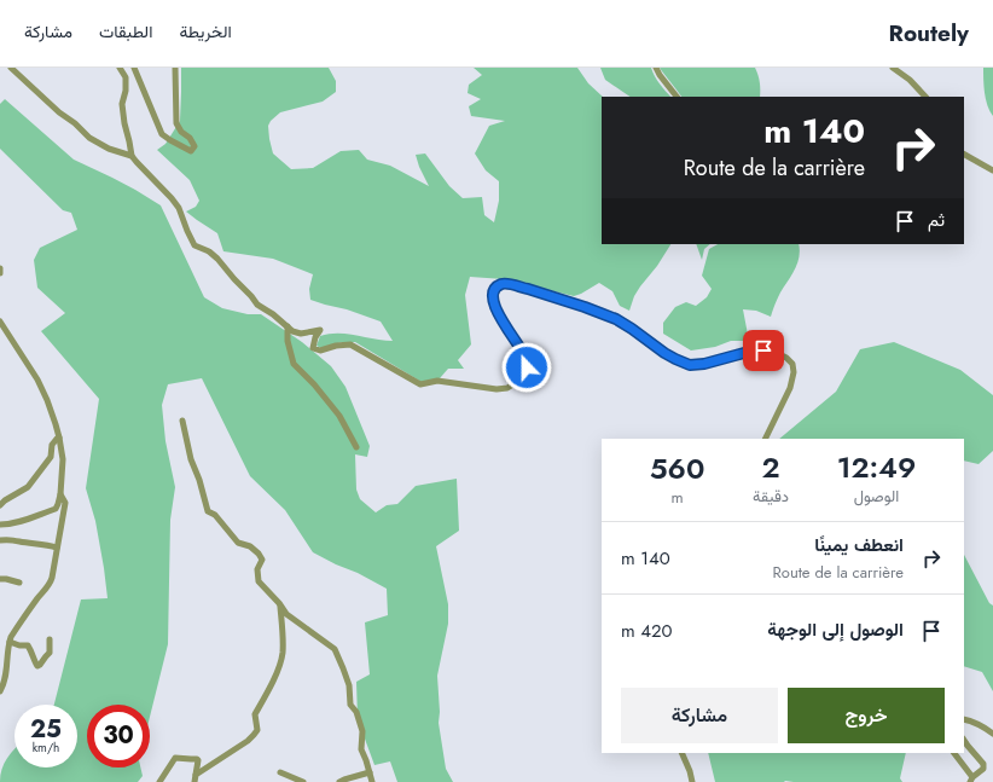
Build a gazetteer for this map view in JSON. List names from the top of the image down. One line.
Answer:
{"page":{"header":"Routely","nav":["الخريطة","الطبقات","مشاركة"],"turn":["140 m","Route de la carrière"],"then":"ثم","eta":["12:49","الوصول","2","دقيقة","560","m"],"list":[{"name":"انعطف يمينًا","note":"Route de la carrière","value":"140 m"},{"name":"الوصول إلى الوجهة","value":"420 m"}],"buttons":["خروج","مشاركة"],"speed":"25 km/h","limit":"30"}}
